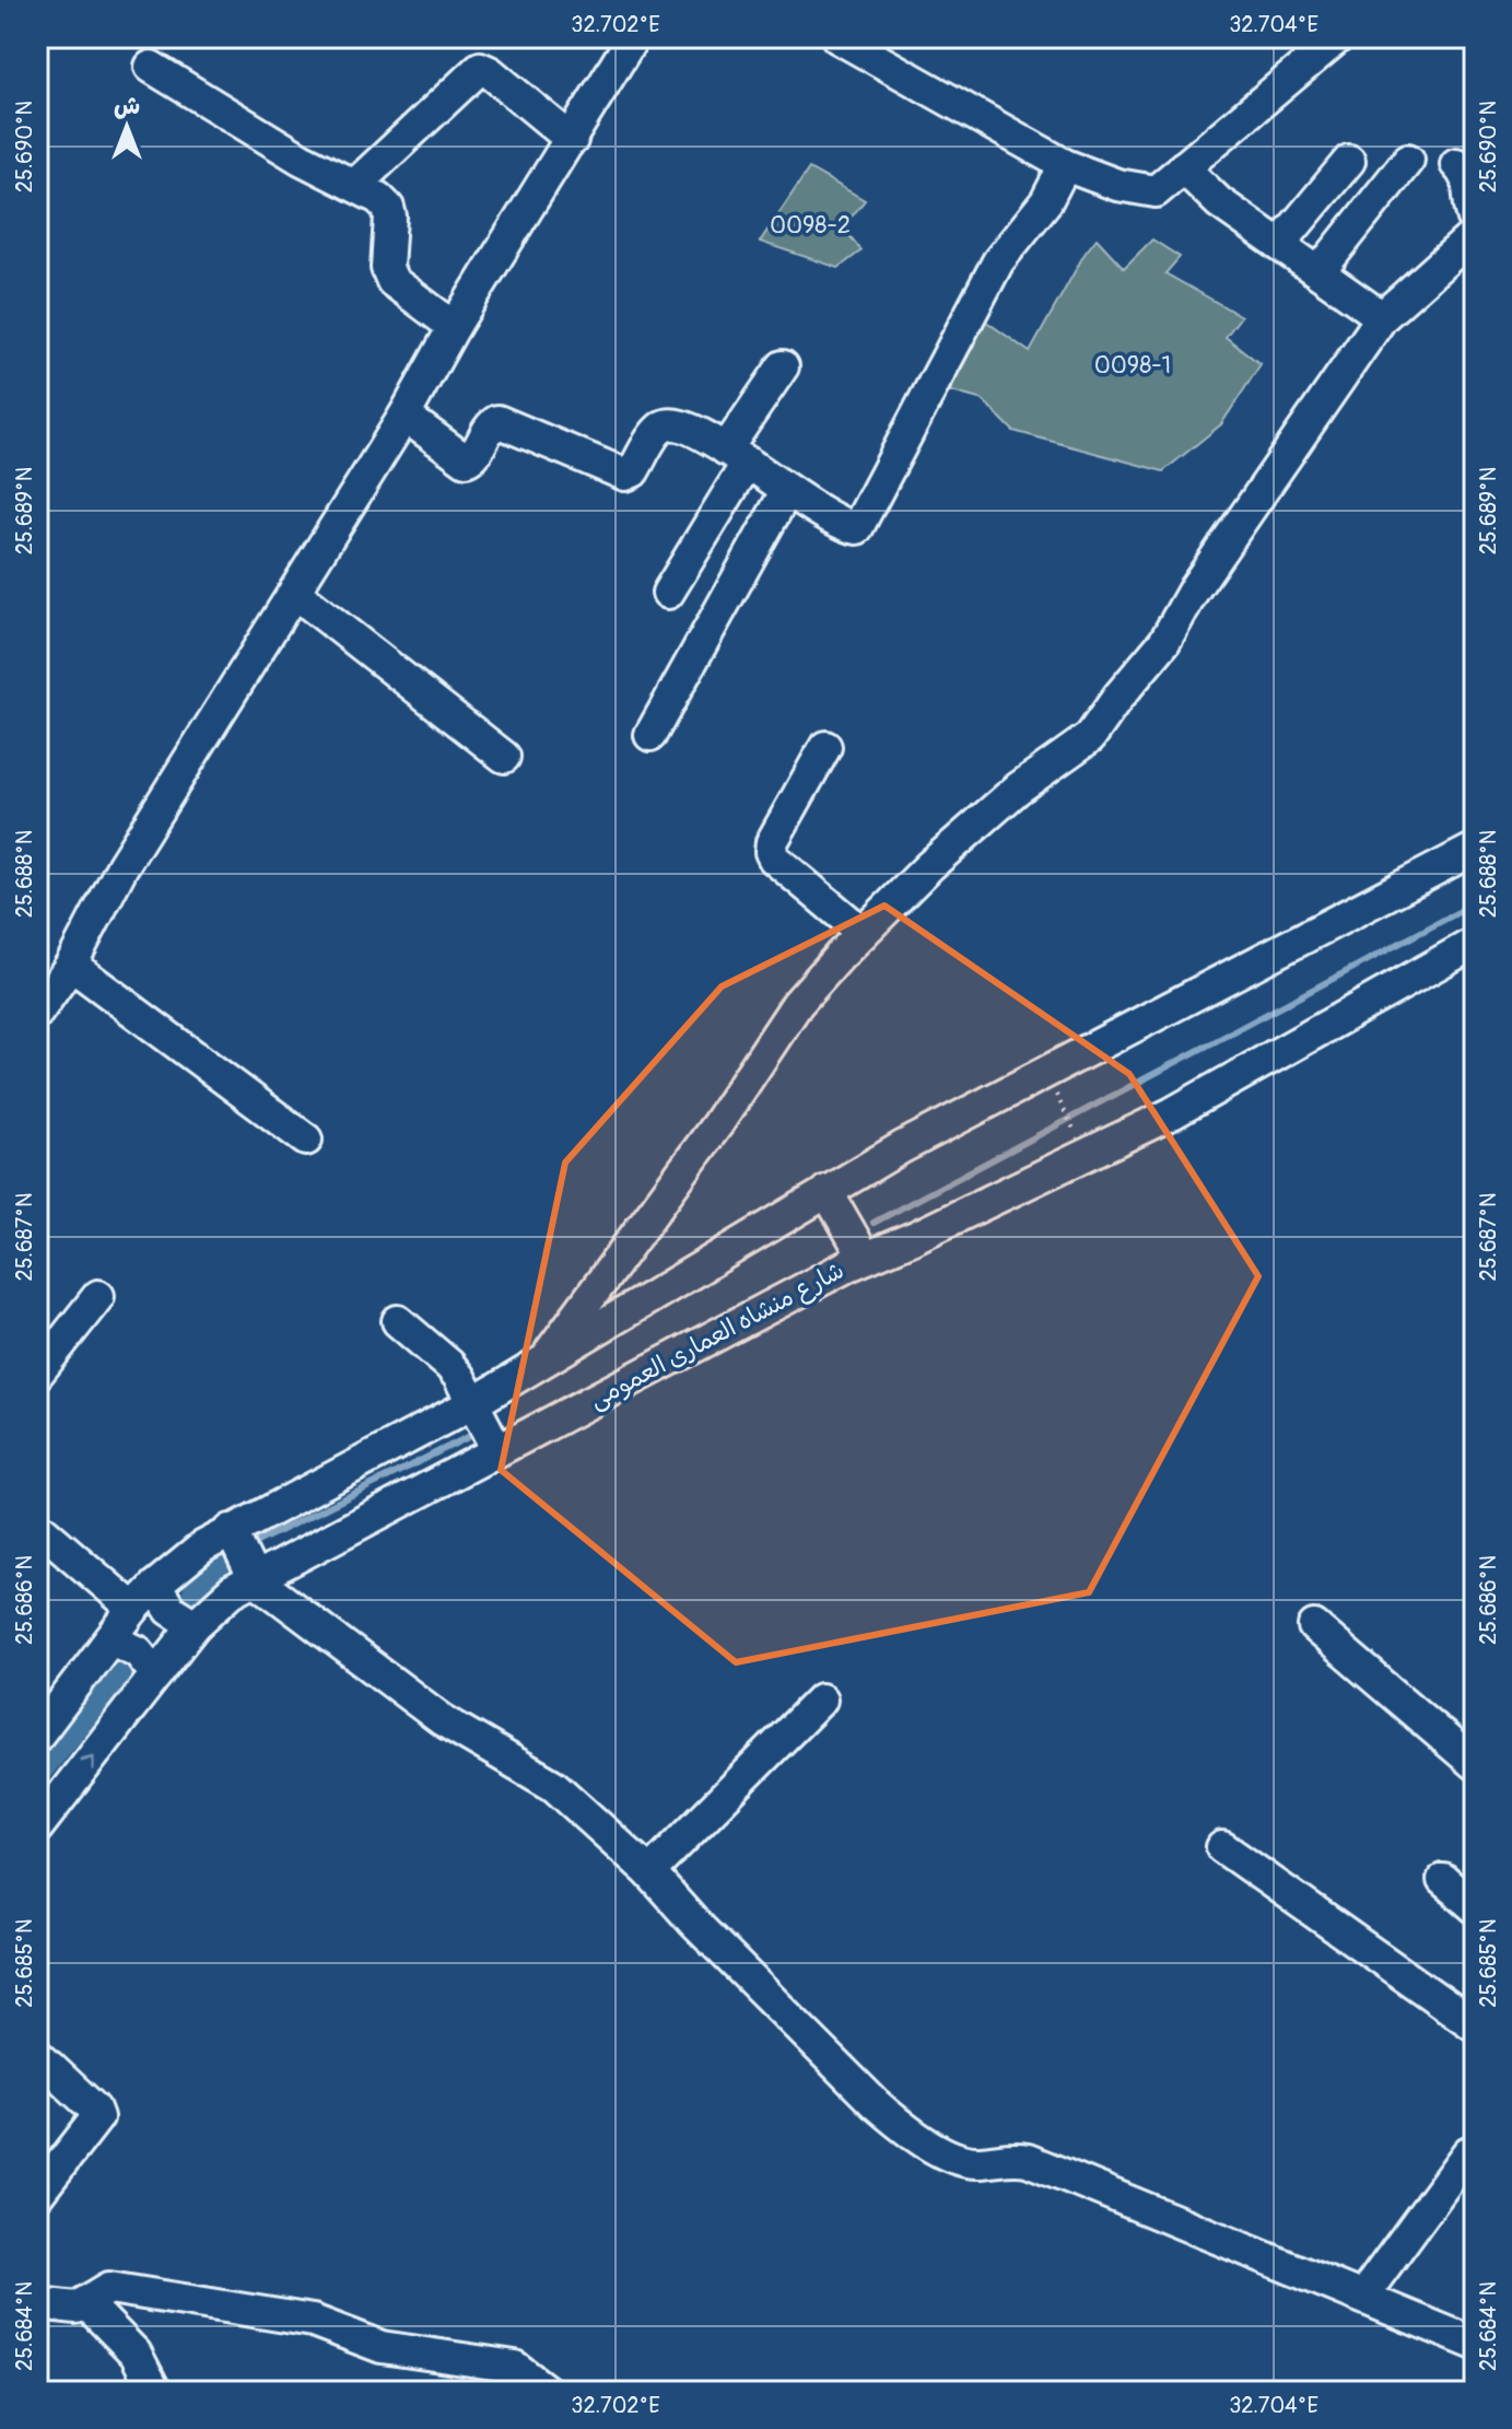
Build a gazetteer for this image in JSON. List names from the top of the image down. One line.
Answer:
{"streets":{"street":["شارع منشاه العمارى العمومى"]},"parks":["0098-2","0098-1"],"north":"top","coordinates":["32.702°E","32.704°E","25.690°N","25.689°N","25.688°N","25.687°N","25.686°N","25.685°N","25.684°N"]}
